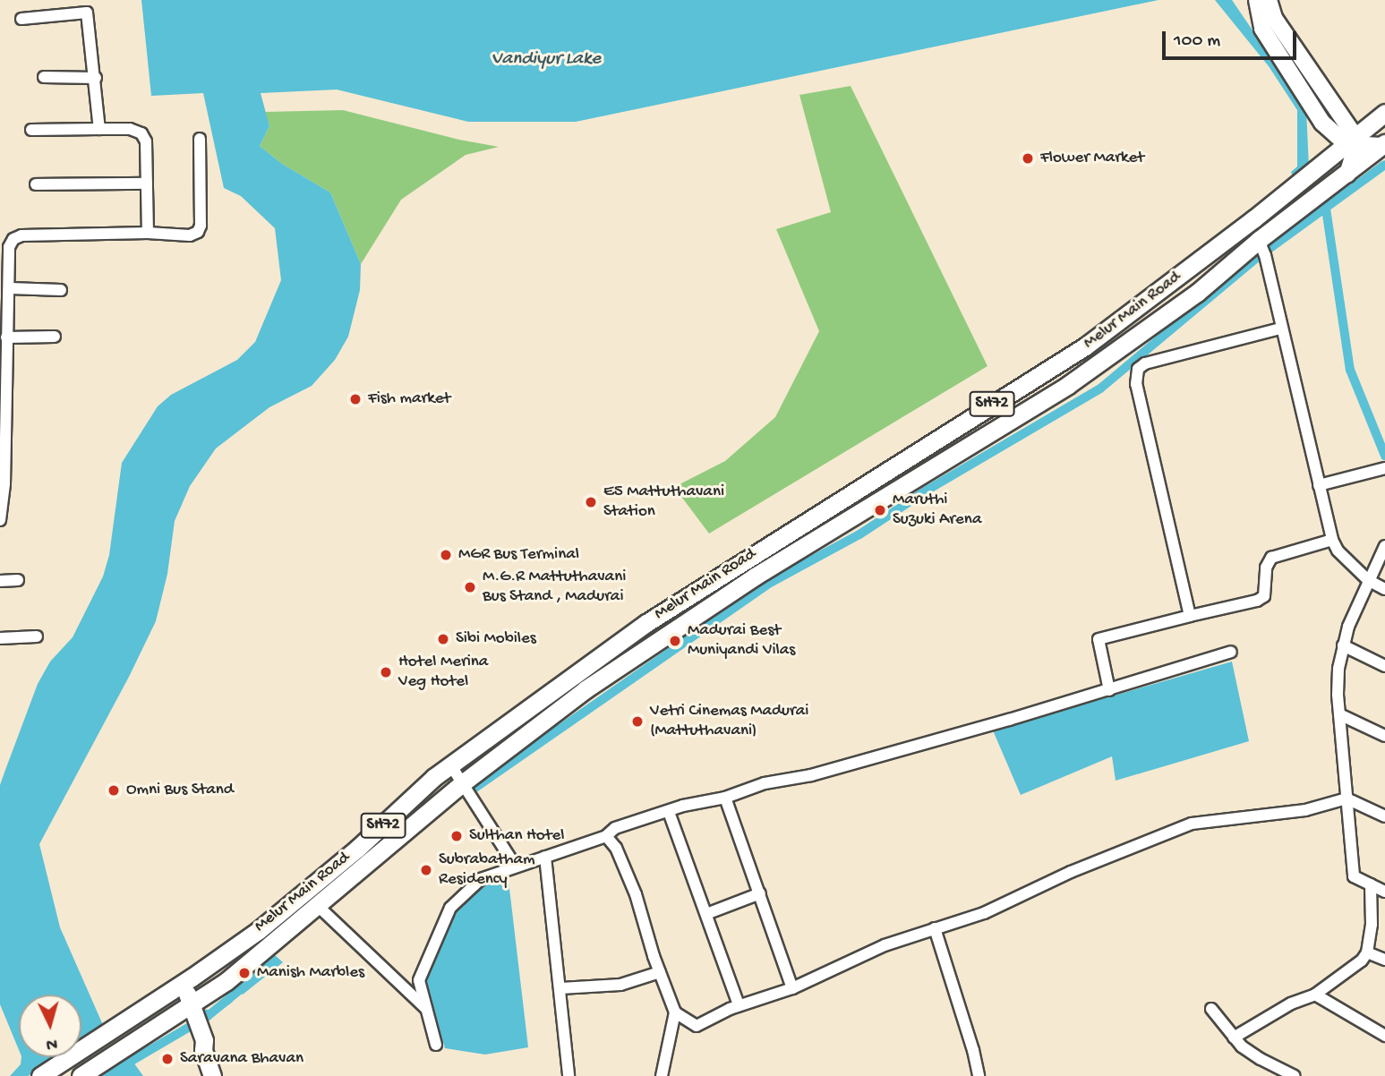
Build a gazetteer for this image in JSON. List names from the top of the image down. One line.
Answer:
{"streets":{"main road":["Melur Main Road","SH72"]},"water":["Vandiyur Lake"],"places":["Flower Market","Fish market","E5 Mattuthavani Station","Maruthi Suzuki Arena","MGR Bus Terminal","M.G.R Mattuthavani Bus Stand , Madurai","Sibi Mobiles","Madurai Best Muniyandi Vilas","Hotel Merina Veg Hotel","Vetri Cinemas Madurai (Mattuthavani)","Omni Bus Stand","Sulthan Hotel","Subrabatham Residency","Manish Marbles","Saravana Bhavan"],"scale_bar":"100 m","north":"bottom"}
